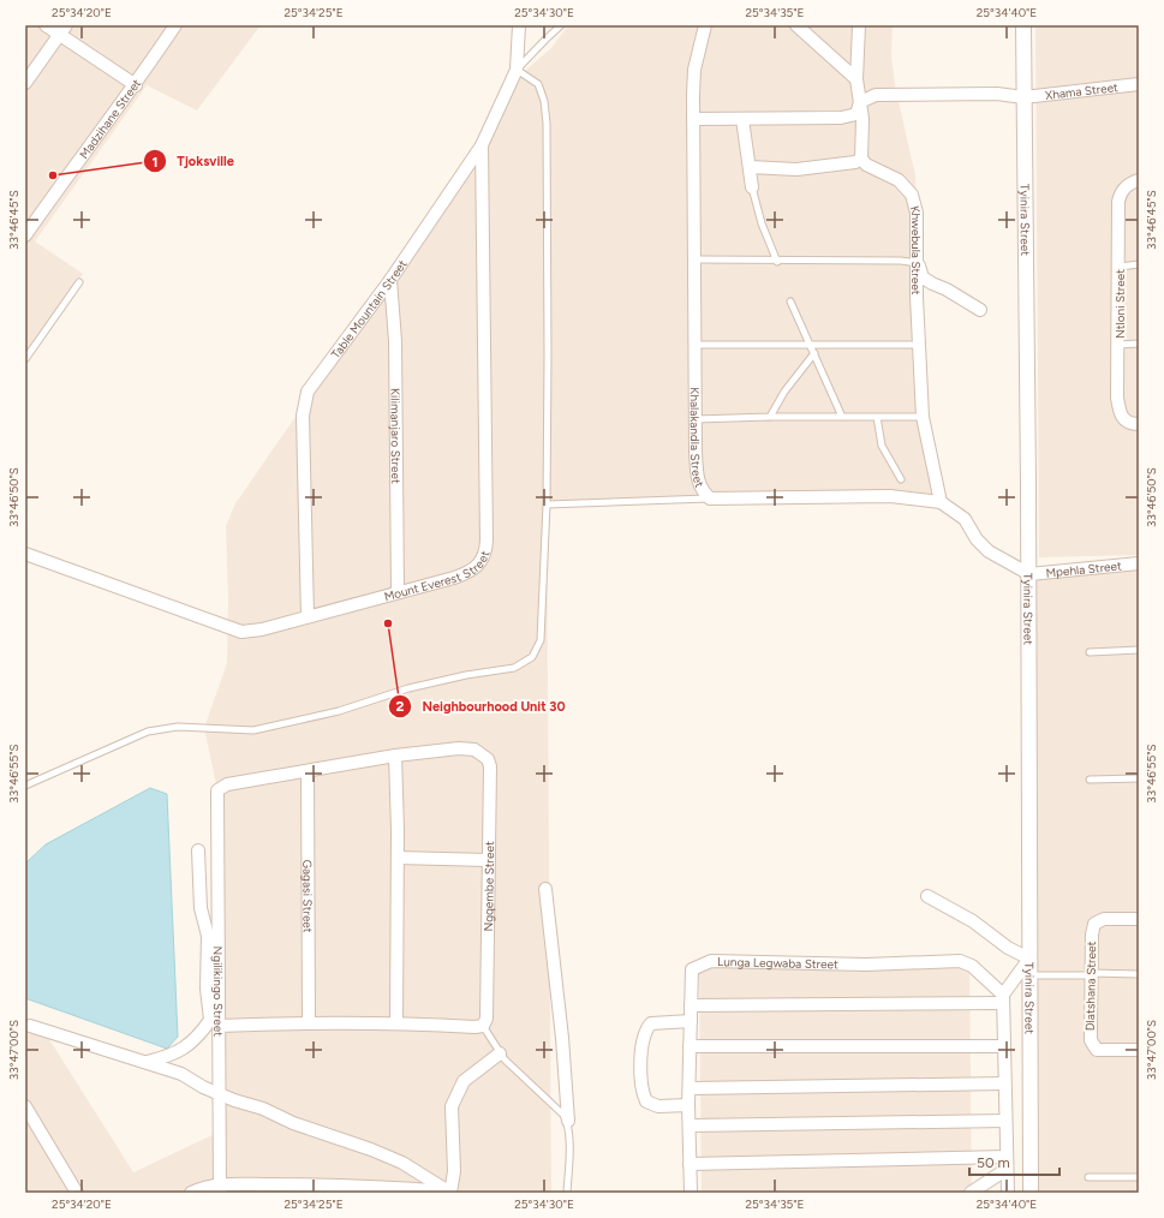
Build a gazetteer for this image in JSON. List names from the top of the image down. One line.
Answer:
{"streets":{"street":["Xhama Street","Madzihane Street","Tyinira Street","Khwebula Street","Ntloni Street","Table Mountain Street","Kilimanjaro Street","Khalakandla Street","Mpehla Street","Mount Everest Street","Ngqembe Street","Gagasi Street","Lunga Legwaba Street","Dlatshana Street","Ngilikingo Street"]},"crossings":[["Xhama Street","Tyinira Street"],["Tyinira Street","Khalakandla Street"],["Tyinira Street","Mpehla Street"],["Khwebula Street","Khalakandla Street"],["Table Mountain Street","Kilimanjaro Street"],["Table Mountain Street","Mount Everest Street"],["Kilimanjaro Street","Mount Everest Street"],["Khalakandla Street","Mpehla Street"],["Ngqembe Street","Gagasi Street"],["Ngqembe Street","Ngilikingo Street"]],"places":["Tjoksville","Neighbourhood Unit 30"],"scale_bar":"50 m","coordinates":["25°34'20\"E","25°34'25\"E","25°34'30\"E","25°34'35\"E","25°34'40\"E","33°46'45\"S","33°46'50\"S","33°46'55\"S","33°47'00\"S"]}
